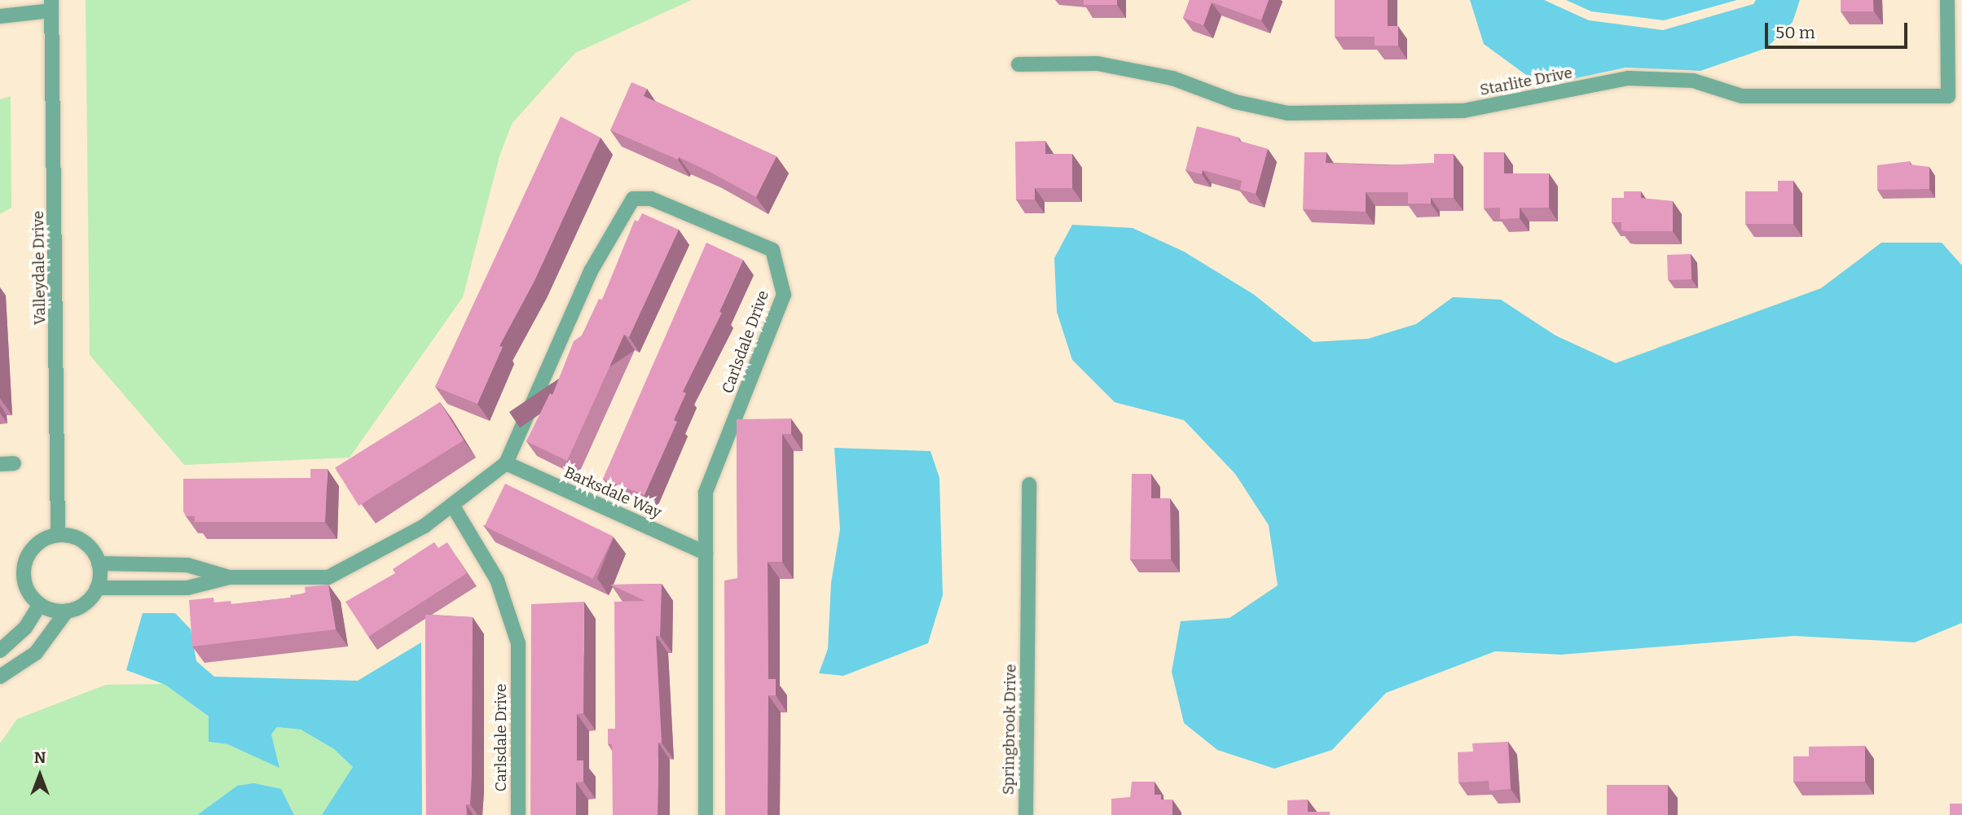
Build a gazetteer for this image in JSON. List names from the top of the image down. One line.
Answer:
{"streets":{"street":["Starlite Drive","Valleydale Drive","Carlsdale Drive","Barksdale Way","Springbrook Drive"]},"crossings":[["Valleydale Drive","Carlsdale Drive"],["Carlsdale Drive","Barksdale Way"]],"scale_bar":"50 m","north":"top"}
